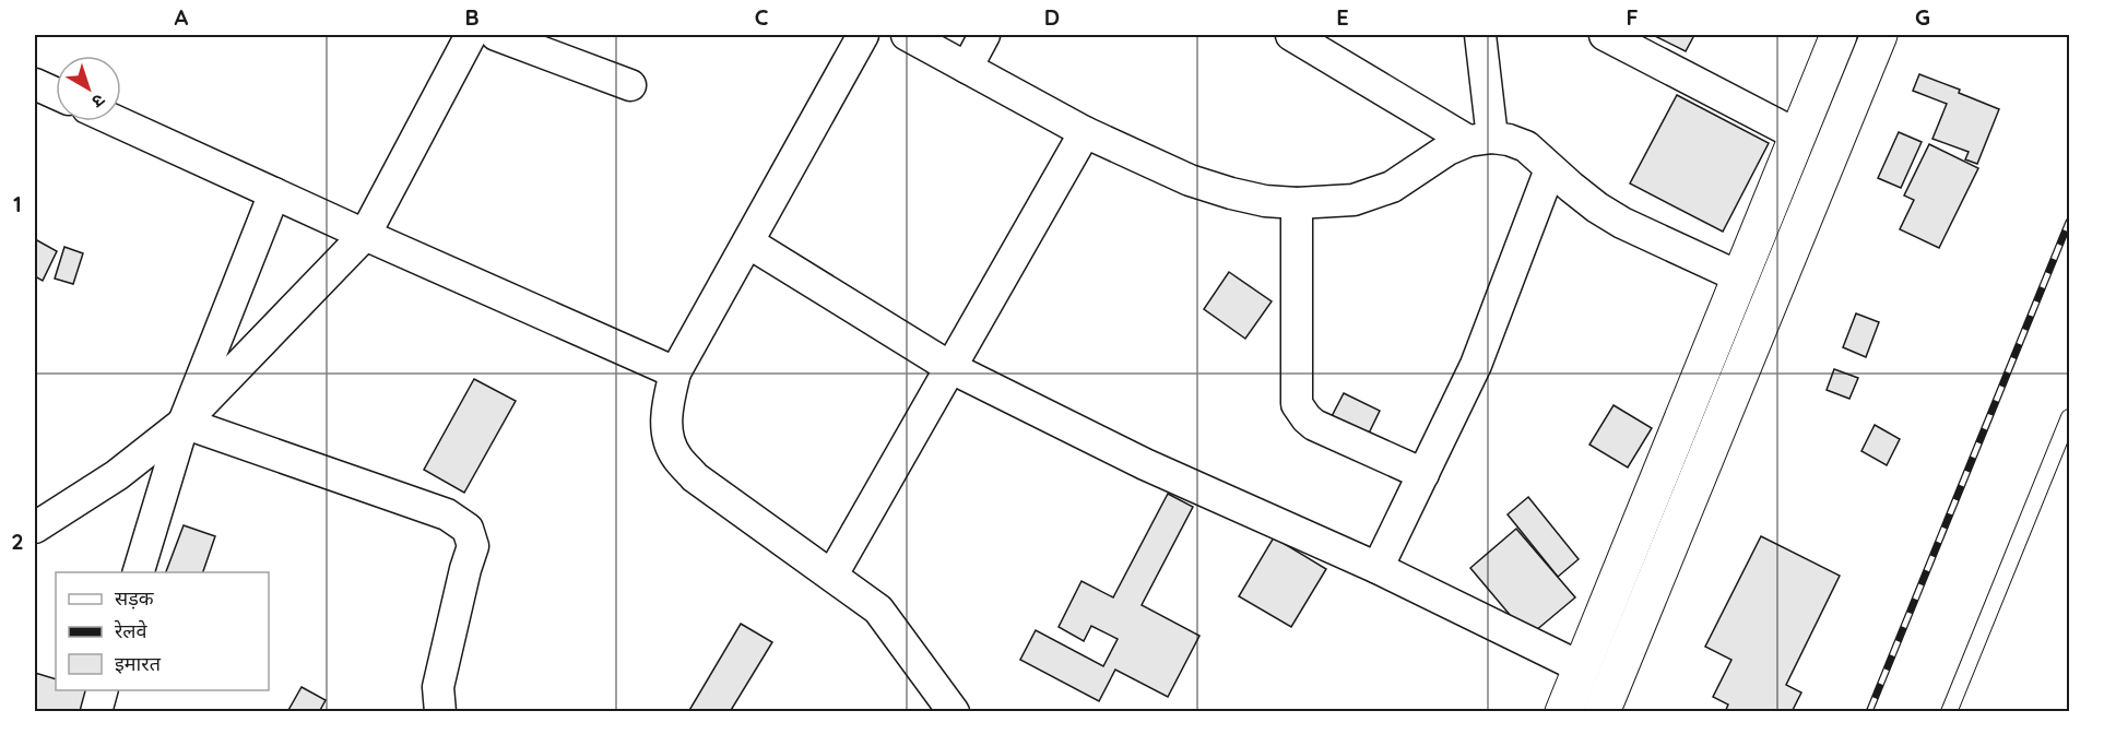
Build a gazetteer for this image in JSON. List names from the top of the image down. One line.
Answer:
{"legend":["सड़क","रेलवे","इमारत"],"north":"bottom right","grid":{"columns":["A","B","C","D","E","F","G"],"rows":["1","2"]}}
